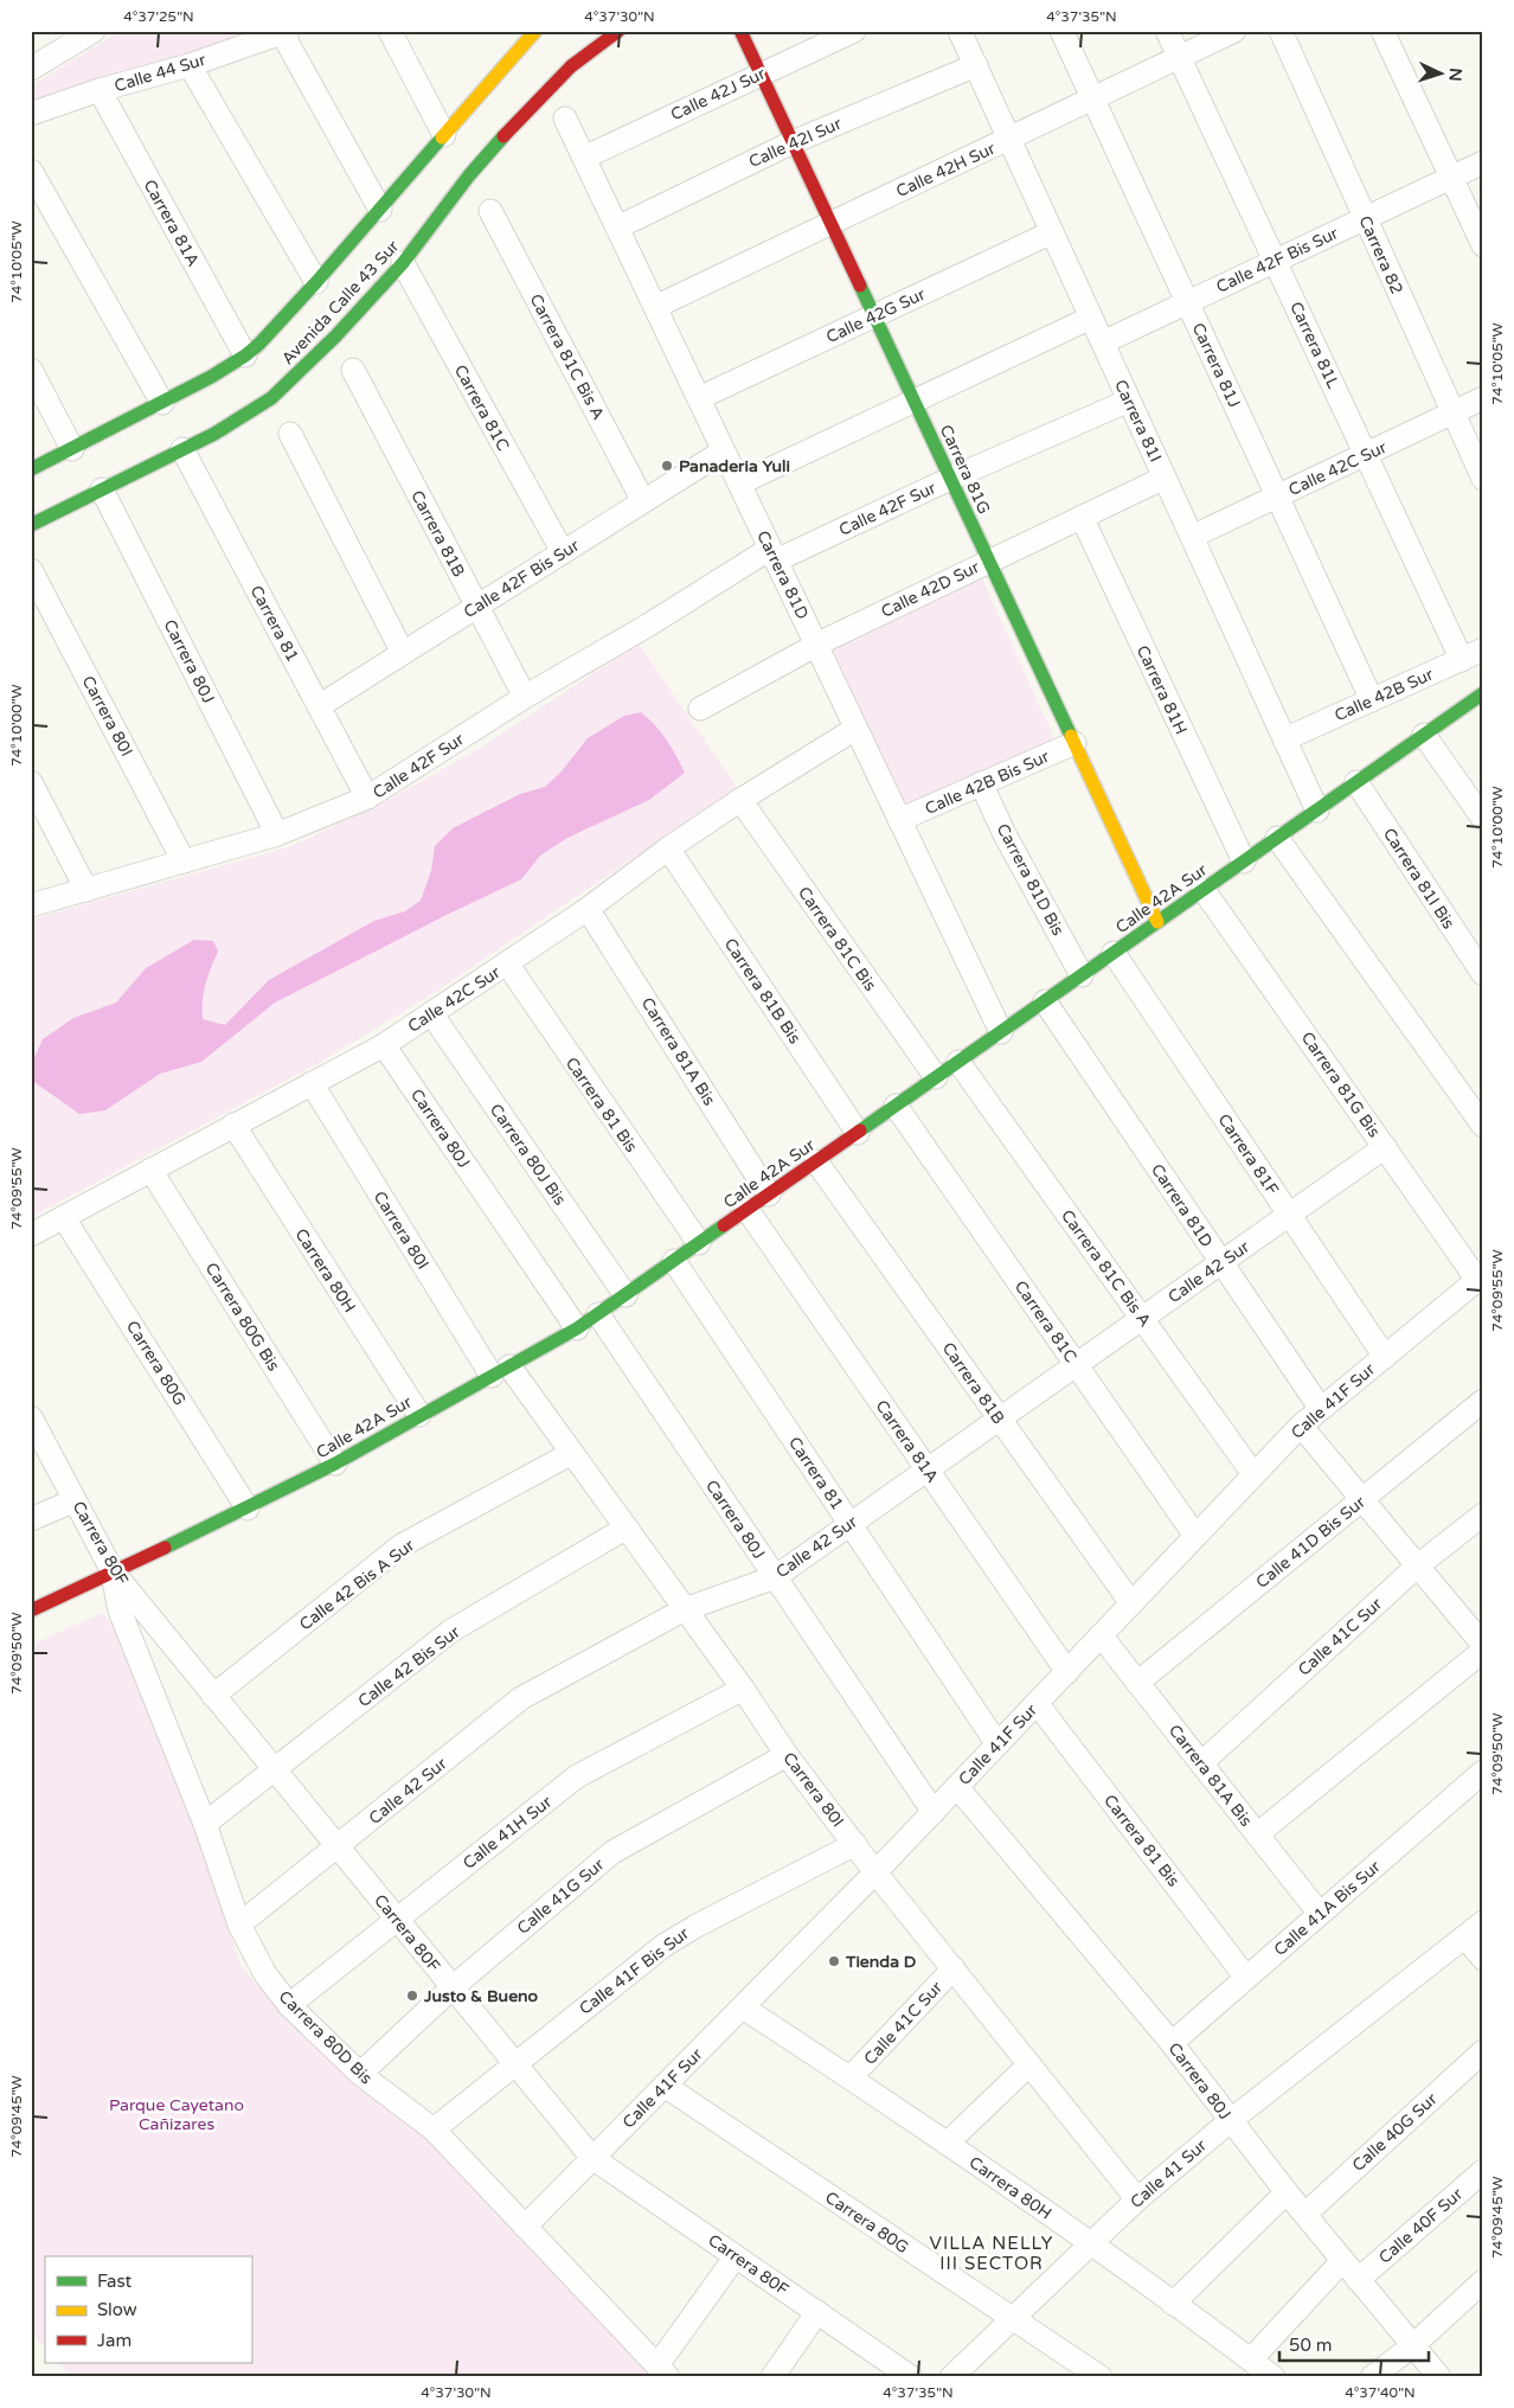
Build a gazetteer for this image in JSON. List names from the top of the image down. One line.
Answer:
{"streets":{"street":["Calle 44 Sur","Calle 42J Sur","Calle 42I Sur","Calle 42H Sur","Carrera 81A","Carrera 82","Calle 42F Bis Sur","Avenida Calle 43 Sur","Calle 42G Sur","Carrera 81L","Carrera 81C Bis A","Carrera 81J","Carrera 81C","Carrera 81I","Calle 42C Sur","Carrera 81G","Calle 42F Sur","Carrera 81B","Carrera 81D","Calle 42D Sur","Carrera 81","Carrera 80J","Carrera 81H","Calle 42B Sur","Carrera 80I","Calle 42B Bis Sur","Carrera 81I Bis","Carrera 81D Bis","Calle 42A Sur","Carrera 81C Bis","Carrera 81B Bis","Carrera 81A Bis","Carrera 81G Bis","Carrera 81 Bis","Carrera 80J Bis","Carrera 81F","Carrera 80H","Calle 42 Sur","Carrera 80G Bis","Carrera 80G","Calle 41F Sur","Calle 41D Bis Sur","Carrera 80F","Calle 42 Bis A Sur","Calle 41C Sur","Calle 42 Bis Sur","Calle 41H Sur","Calle 41G Sur","Calle 41A Bis Sur","Calle 41F Bis Sur","Carrera 80D Bis","Calle 40G Sur","Calle 41 Sur","Calle 40F Sur"]},"crossings":[["Calle 44 Sur","Carrera 81A"],["Calle 42J Sur","Carrera 81G"],["Calle 42J Sur","Carrera 81D"],["Calle 42I Sur","Carrera 81I"],["Calle 42I Sur","Carrera 81G"],["Calle 42I Sur","Carrera 81D"],["Calle 42H Sur","Carrera 81L"],["Calle 42H Sur","Carrera 81J"],["Calle 42H Sur","Carrera 81I"],["Calle 42H Sur","Carrera 81G"],["Calle 42H Sur","Carrera 81D"],["Carrera 81A","Avenida Calle 43 Sur"],["Carrera 81A","Calle 42A Sur"],["Carrera 81A","Calle 42 Sur"],["Carrera 81A","Calle 41F Sur"],["Carrera 82","Calle 42F Bis Sur"],["Carrera 82","Calle 42C Sur"],["Calle 42F Bis Sur","Carrera 81L"],["Calle 42F Bis Sur","Carrera 81C Bis A"],["Calle 42F Bis Sur","Carrera 81J"],["Calle 42F Bis Sur","Carrera 81C"],["Calle 42F Bis Sur","Carrera 81I"],["Calle 42F Bis Sur","Carrera 81B"],["Calle 42F Bis Sur","Carrera 81D"],["Calle 42F Bis Sur","Carrera 81"],["Avenida Calle 43 Sur","Carrera 81C"],["Avenida Calle 43 Sur","Carrera 81"],["Avenida Calle 43 Sur","Carrera 80J"],["Calle 42G Sur","Carrera 81I"],["Calle 42G Sur","Carrera 81G"],["Calle 42G Sur","Carrera 81D"],["Carrera 81L","Calle 42C Sur"],["Carrera 81L","Calle 42B Sur"],["Carrera 81C Bis A","Calle 42A Sur"],["Carrera 81C Bis A","Calle 42 Sur"],["Carrera 81C Bis A","Calle 41F Sur"],["Carrera 81J","Calle 42C Sur"],["Carrera 81J","Calle 42B Sur"],["Carrera 81C","Calle 42A Sur"],["Carrera 81C","Calle 42 Sur"],["Carrera 81C","Calle 41F Sur"],["Carrera 81I","Calle 42C Sur"],["Carrera 81I","Calle 42F Sur"],["Carrera 81I","Calle 42D Sur"],["Carrera 81I","Calle 42B Sur"],["Carrera 81I","Calle 42A Sur"],["Calle 42C Sur","Carrera 81D"],["Calle 42C Sur","Carrera 80J"],["Calle 42C Sur","Carrera 80I"],["Calle 42C Sur","Carrera 81C Bis"],["Calle 42C Sur","Carrera 81B Bis"],["Calle 42C Sur","Carrera 81A Bis"],["Calle 42C Sur","Carrera 81 Bis"],["Calle 42C Sur","Carrera 80J Bis"],["Calle 42C Sur","Carrera 80H"],["Calle 42C Sur","Carrera 80G Bis"],["Calle 42C Sur","Carrera 80G"],["Carrera 81G","Calle 42F Sur"],["Carrera 81G","Calle 42D Sur"],["Carrera 81G","Calle 42B Bis Sur"],["Carrera 81G","Calle 42A Sur"],["Calle 42F Sur","Carrera 81B"],["Calle 42F Sur","Carrera 81D"],["Calle 42F Sur","Carrera 81"],["Calle 42F Sur","Carrera 80J"],["Calle 42F Sur","Carrera 80I"],["Carrera 81B","Calle 42A Sur"],["Carrera 81B","Calle 42 Sur"],["Carrera 81B","Calle 41F Sur"],["Carrera 81D","Calle 42D Sur"],["Carrera 81D","Calle 42B Bis Sur"],["Carrera 81D","Calle 42A Sur"],["Carrera 81D","Calle 42 Sur"],["Carrera 81D","Calle 41F Sur"],["Calle 42D Sur","Carrera 81H"],["Carrera 81","Calle 42A Sur"],["Carrera 81","Calle 42 Sur"],["Carrera 81","Calle 41F Sur"],["Carrera 80J","Calle 42A Sur"],["Carrera 80J","Calle 42 Sur"],["Carrera 80J","Calle 41F Sur"],["Carrera 80J","Calle 41A Bis Sur"],["Carrera 80J","Calle 40G Sur"],["Carrera 80J","Calle 41 Sur"],["Carrera 80J","Calle 40F Sur"],["Carrera 81H","Calle 42A Sur"],["Carrera 80I","Calle 42A Sur"],["Carrera 80I","Calle 42 Sur"],["Carrera 80I","Calle 41F Sur"],["Carrera 80I","Calle 42 Bis A Sur"],["Carrera 80I","Calle 41C Sur"],["Carrera 80I","Calle 42 Bis Sur"],["Carrera 80I","Calle 41H Sur"],["Carrera 80I","Calle 41G Sur"],["Carrera 80I","Calle 41F Bis Sur"],["Carrera 80I","Calle 41 Sur"],["Calle 42B Bis Sur","Carrera 81D Bis"],["Carrera 81I Bis","Calle 42A Sur"],["Carrera 81D Bis","Calle 42A Sur"],["Calle 42A Sur","Carrera 81C Bis"],["Calle 42A Sur","Carrera 81B Bis"],["Calle 42A Sur","Carrera 81A Bis"],["Calle 42A Sur","Carrera 81G Bis"],["Calle 42A Sur","Carrera 81 Bis"],["Calle 42A Sur","Carrera 80J Bis"],["Calle 42A Sur","Carrera 81F"],["Calle 42A Sur","Carrera 80H"],["Calle 42A Sur","Carrera 80G Bis"],["Calle 42A Sur","Carrera 80G"],["Calle 42A Sur","Carrera 80F"],["Calle 42A Sur","Carrera 80D Bis"],["Carrera 81A Bis","Calle 41F Sur"],["Carrera 81A Bis","Calle 41D Bis Sur"],["Carrera 81A Bis","Calle 41C Sur"],["Carrera 81A Bis","Calle 41A Bis Sur"],["Carrera 81G Bis","Calle 42 Sur"],["Carrera 81G Bis","Calle 41F Sur"],["Carrera 81 Bis","Calle 41F Sur"],["Carrera 81 Bis","Calle 41A Bis Sur"],["Carrera 81F","Calle 42 Sur"],["Carrera 81F","Calle 41F Sur"],["Carrera 80H","Calle 41F Sur"],["Carrera 80H","Calle 41C Sur"],["Carrera 80H","Calle 41 Sur"],["Calle 42 Sur","Carrera 80F"],["Calle 42 Sur","Carrera 80D Bis"],["Carrera 80G","Calle 41F Sur"],["Carrera 80G","Calle 41 Sur"],["Calle 41F Sur","Carrera 80F"],["Calle 41F Sur","Carrera 80D Bis"],["Carrera 80F","Calle 42 Bis A Sur"],["Carrera 80F","Calle 42 Bis Sur"],["Carrera 80F","Calle 41H Sur"],["Carrera 80F","Calle 41G Sur"],["Carrera 80F","Calle 41F Bis Sur"],["Carrera 80F","Carrera 80D Bis"],["Calle 42 Bis Sur","Carrera 80D Bis"],["Calle 41H Sur","Carrera 80D Bis"],["Calle 41G Sur","Carrera 80D Bis"],["Calle 41F Bis Sur","Carrera 80D Bis"]],"districts":["VILLA NELLY III SECTOR"],"parks":["Parque Cayetano Cañizares"],"places":["Panaderia Yuli","Tienda D","Justo & Bueno"],"legend":["Fast","Slow","Jam"],"scale_bar":"50 m","north":"right","coordinates":["4°37'25\"N","4°37'30\"N","4°37'35\"N","74°10'05\"W","74°10'00\"W","74°09'55\"W","74°09'50\"W","74°09'45\"W","4°37'40\"N"]}
